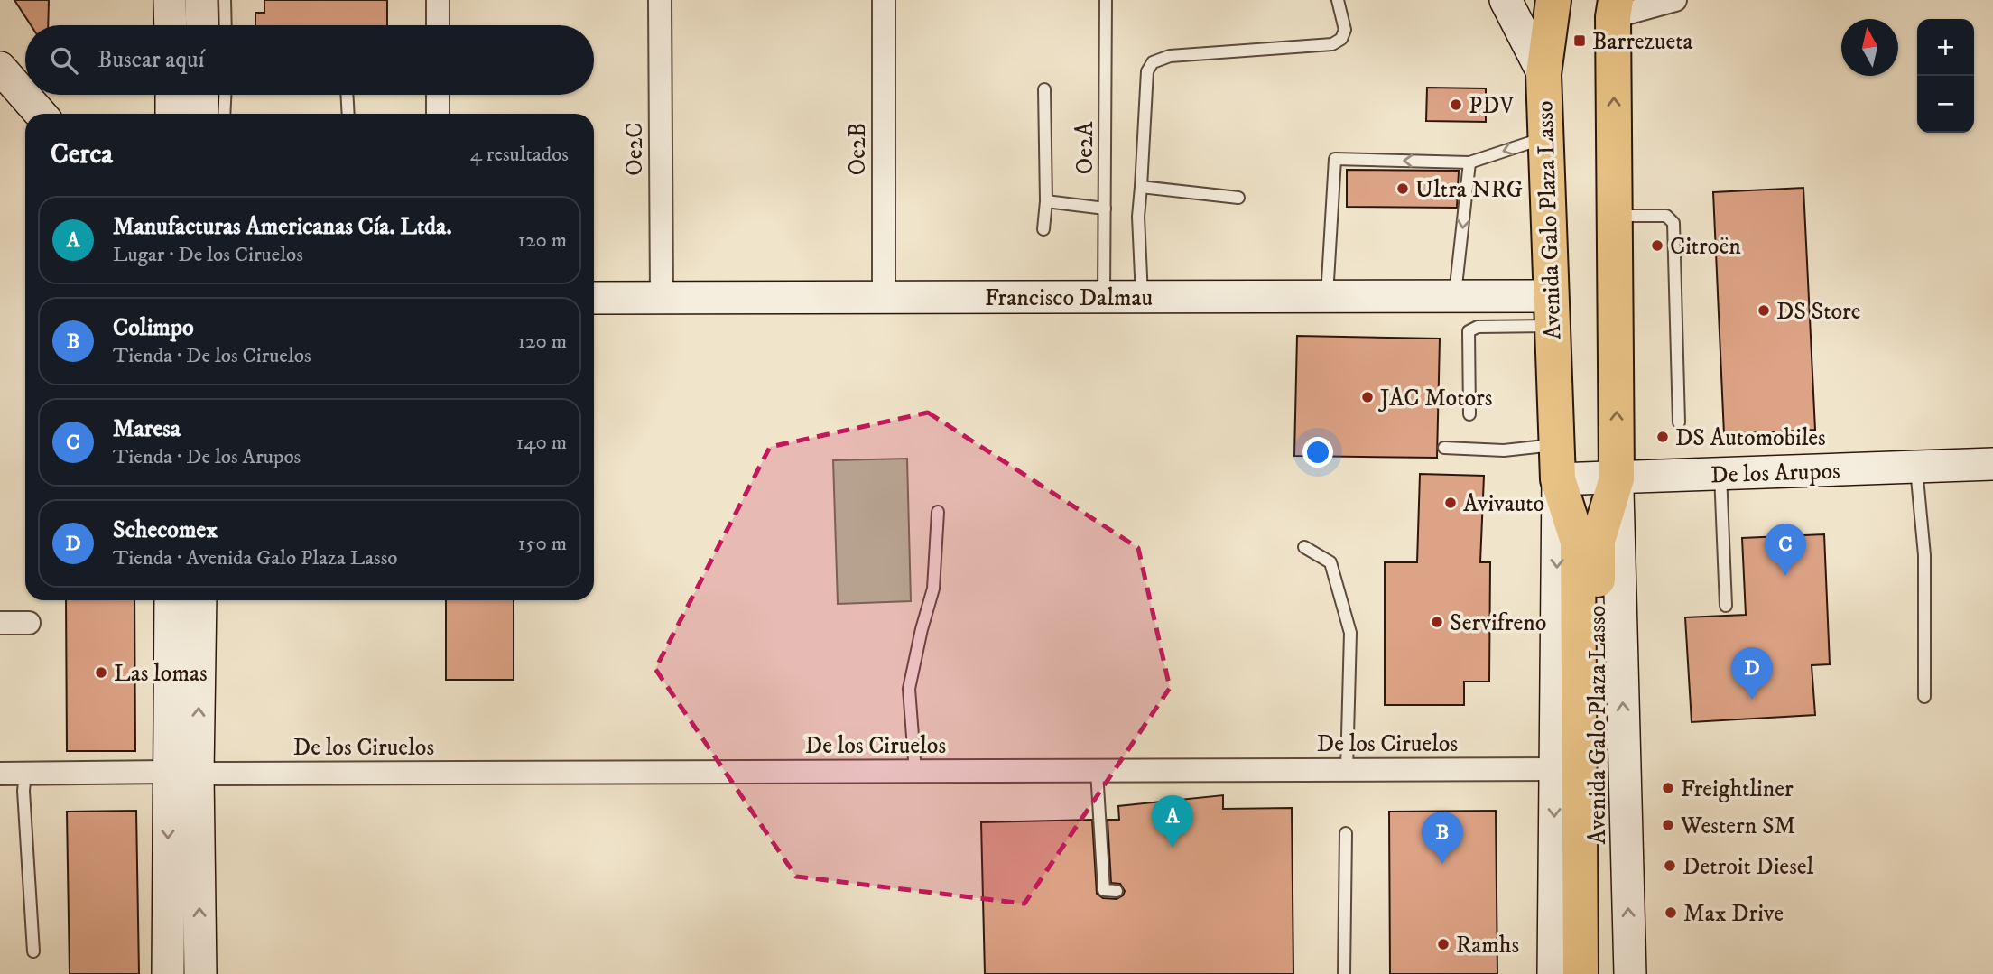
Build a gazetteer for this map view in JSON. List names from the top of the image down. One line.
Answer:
{"streets":{"main road":["Avenida Galo Plaza Lasso","Francisco Dalmau","De los Arupos"],"street":["Oe2C","Oe2B","De los Ciruelos"],"lane":["Oe2A"]},"crossings":[["Oe2A","Francisco Dalmau"],["Oe2C","Francisco Dalmau"],["Oe2B","Francisco Dalmau"],["Avenida Galo Plaza Lasso","Francisco Dalmau"],["Avenida Galo Plaza Lasso","De los Arupos"],["Avenida Galo Plaza Lasso","De los Ciruelos"]],"places":{"transit":["Barrezueta"],"other":["PDV","Ultra NRG","Citroën","DS Store","JAC Motors","DS Automobiles","Avivauto","Servifreno","Las lomas","Freightliner","Western SM","Detroit Diesel","Max Drive","Ramhs"]},"north":"top","page":{"map_buttons":["+","−"],"search":"Buscar aquí","heading":["Cerca","4 resultados"],"list":[{"mark":"A","name":"Manufacturas Americanas Cía. Ltda.","note":"Lugar · De los Ciruelos","value":"120 m"},{"mark":"B","name":"Colimpo","note":"Tienda · De los Ciruelos","value":"120 m"},{"mark":"C","name":"Maresa","note":"Tienda · De los Arupos","value":"140 m"},{"mark":"D","name":"Schecomex","note":"Tienda · Avenida Galo Plaza Lasso","value":"150 m"}],"pins":["C","D","A","B"]}}
